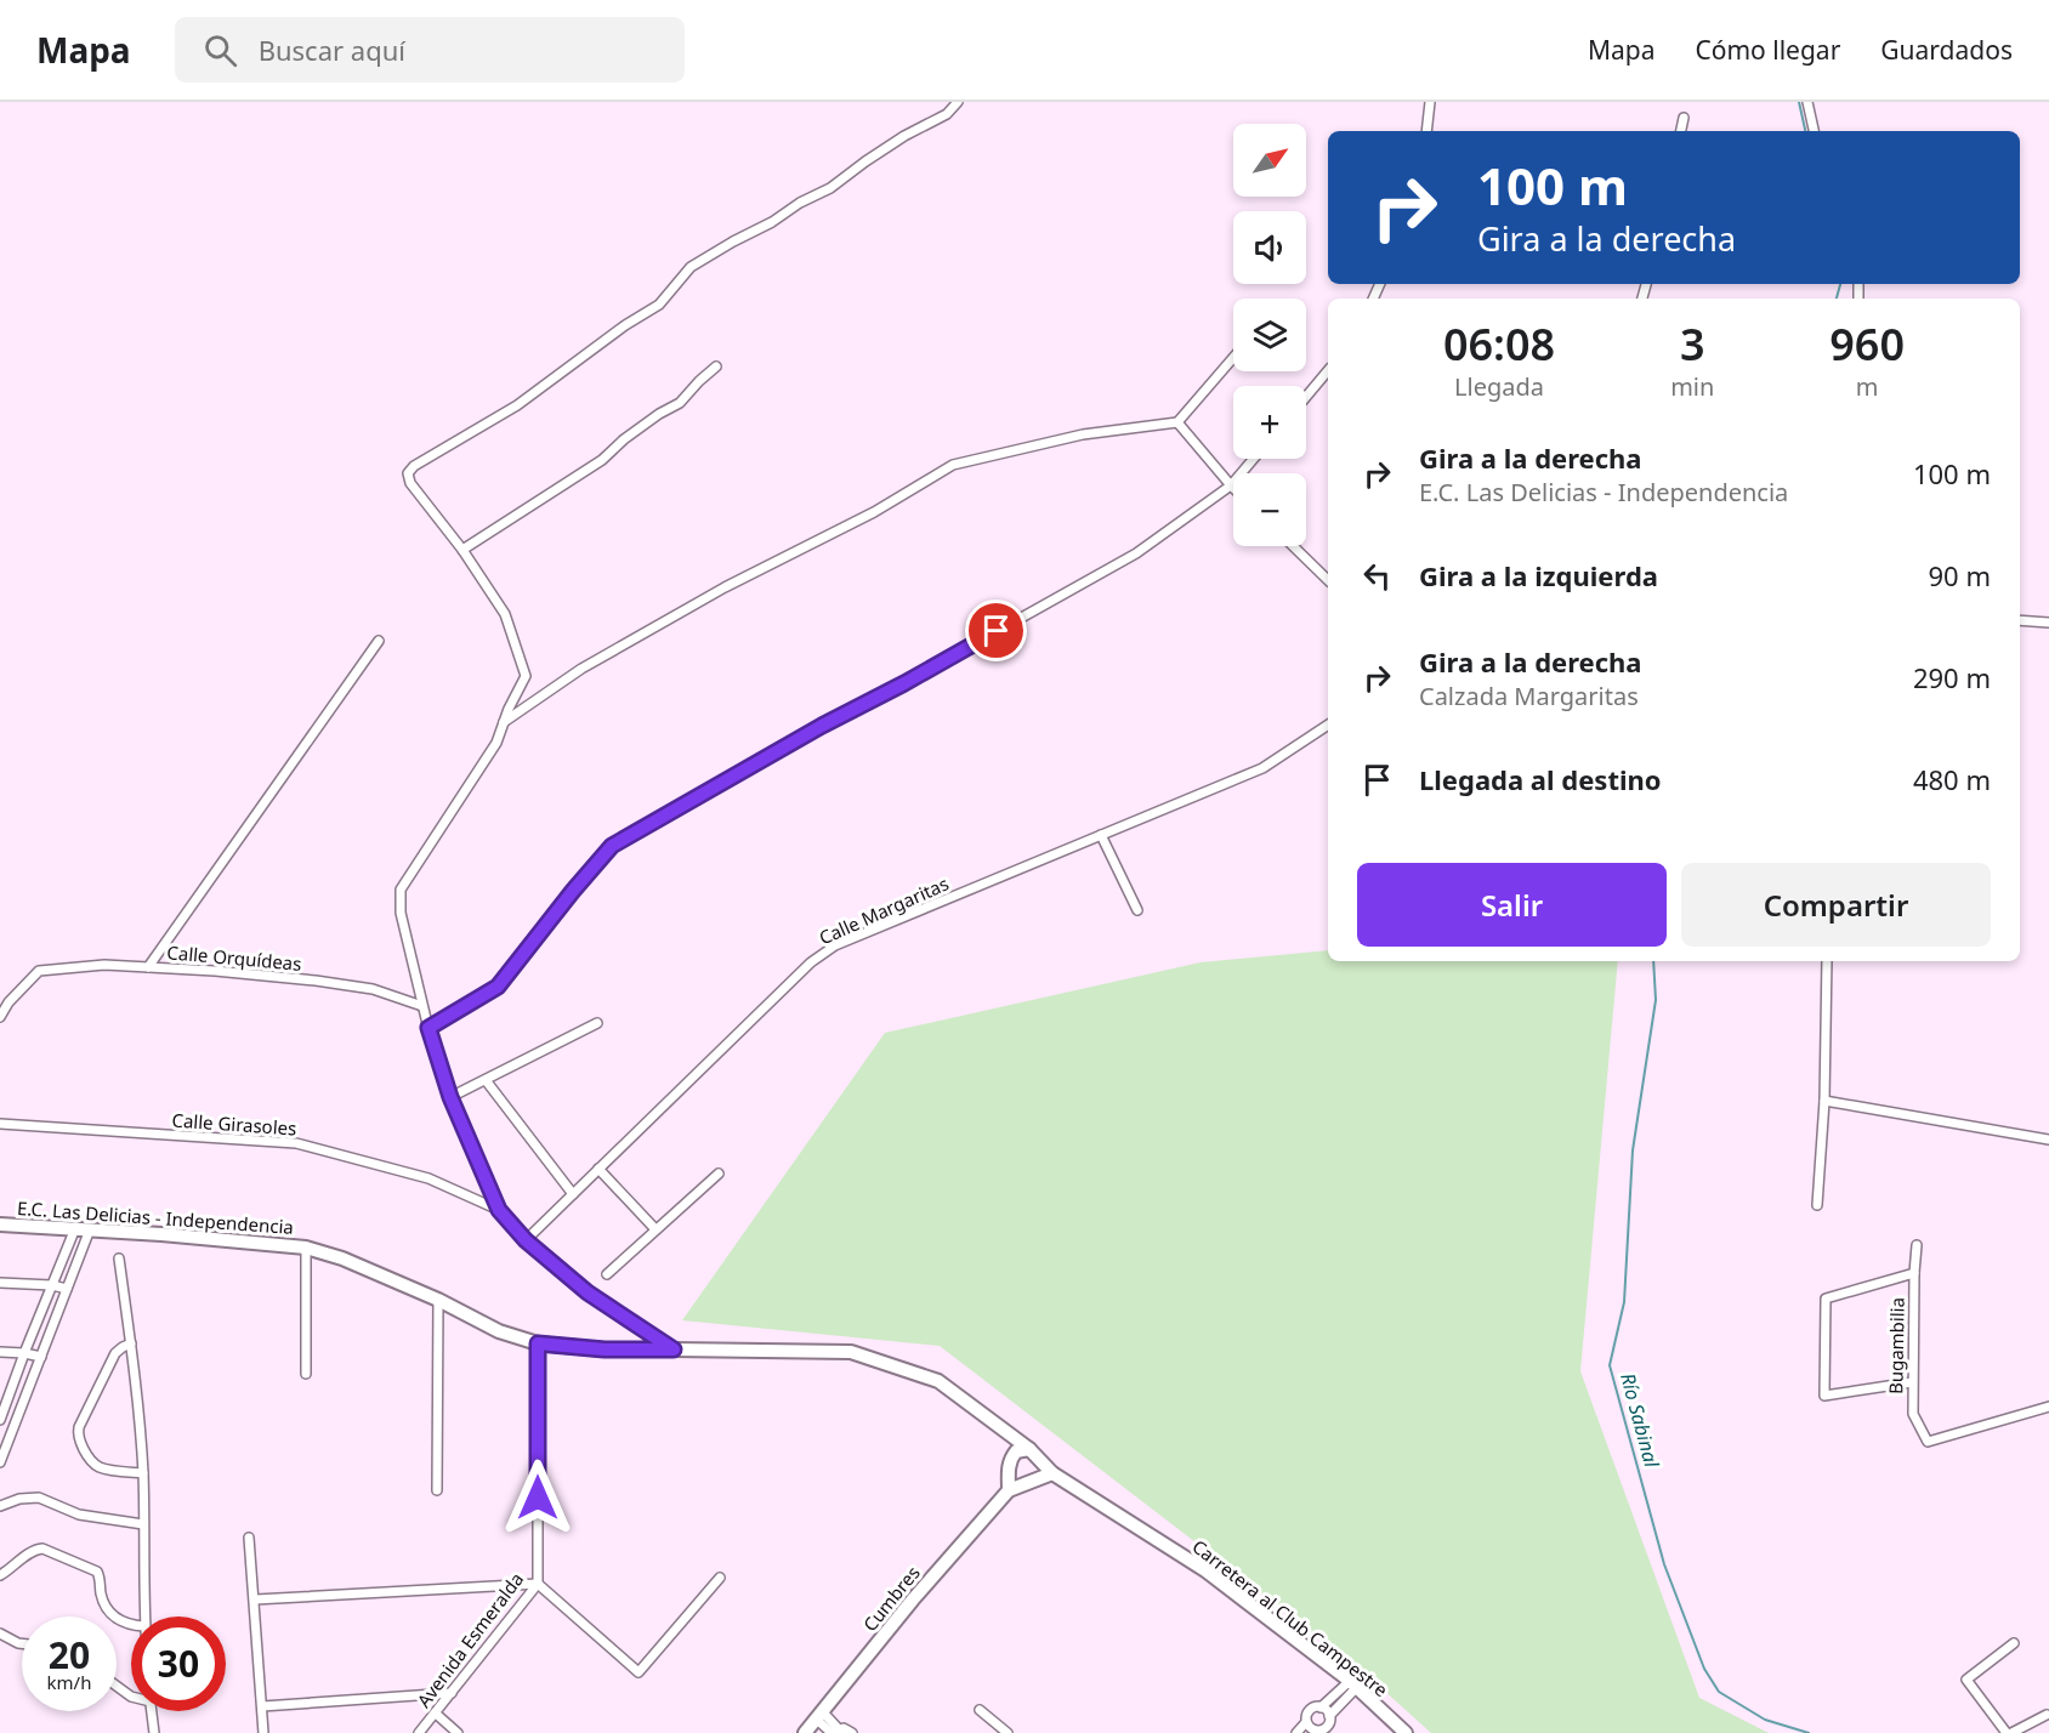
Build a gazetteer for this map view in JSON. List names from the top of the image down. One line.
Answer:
{"streets":{"street":["Calle Margaritas","Calle Orquídeas","Calle Girasoles","E.C. Las Delicias - Independencia","Bugambilia","Cumbres","Carretera al Club Campestre","Avenida Esmeralda"]},"crossings":[["E.C. Las Delicias - Independencia","Carretera al Club Campestre"],["E.C. Las Delicias - Independencia","Avenida Esmeralda"],["Cumbres","Carretera al Club Campestre"]],"water":["Río Sabinal"],"north":"top right","page":{"header":"Mapa","search":"Buscar aquí","nav":["Mapa","Cómo llegar","Guardados"],"map_buttons":["+","−"],"turn":["100 m","Gira a la derecha"],"eta":["06:08","Llegada","3","min","960","m"],"list":[{"name":"Gira a la derecha","note":"E.C. Las Delicias - Independencia","value":"100 m"},{"name":"Gira a la izquierda","value":"90 m"},{"name":"Gira a la derecha","note":"Calzada Margaritas","value":"290 m"},{"name":"Llegada al destino","value":"480 m"}],"buttons":["Salir","Compartir"],"speed":"20 km/h","limit":"30"}}
